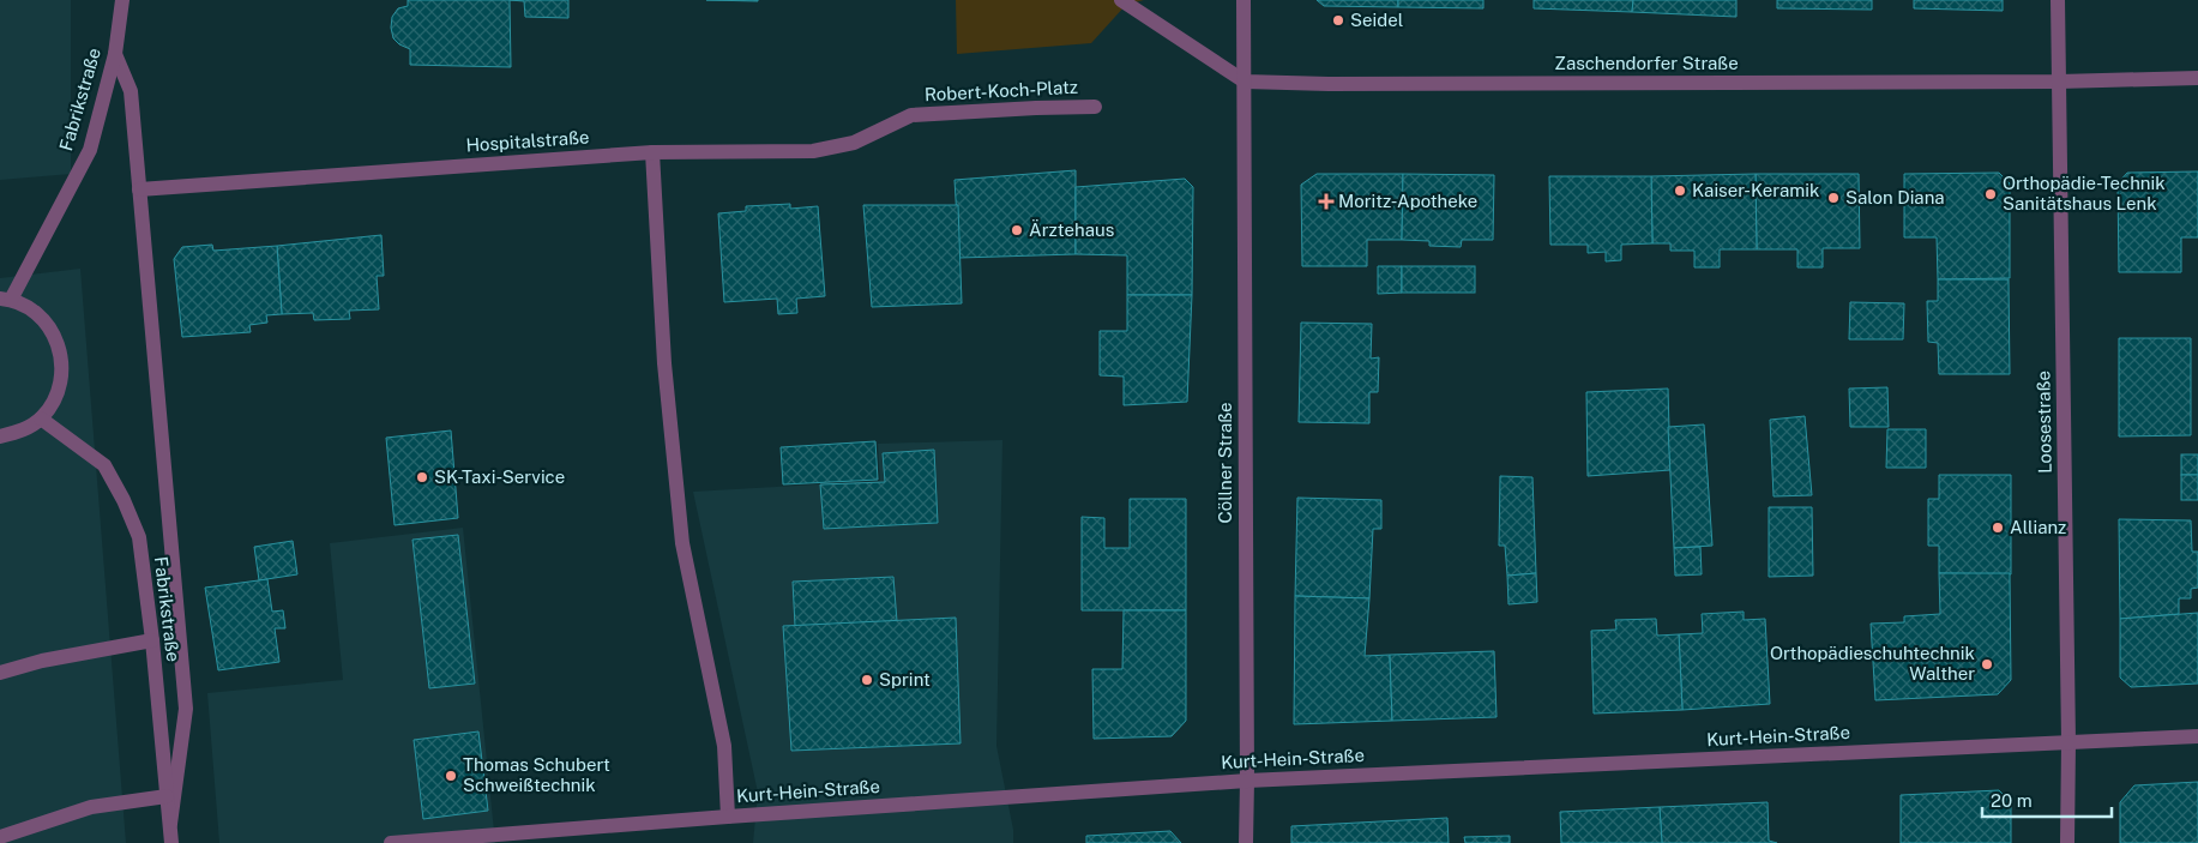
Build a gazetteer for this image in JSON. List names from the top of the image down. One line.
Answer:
{"streets":{"street":["Zaschendorfer Straße","Robert-Koch-Platz","Fabrikstraße","Hospitalstraße","Loosestraße","Cöllner Straße","Kurt-Hein-Straße"]},"crossings":[["Zaschendorfer Straße","Loosestraße"],["Zaschendorfer Straße","Cöllner Straße"],["Robert-Koch-Platz","Hospitalstraße"],["Loosestraße","Kurt-Hein-Straße"],["Cöllner Straße","Kurt-Hein-Straße"]],"places":{"other":["Seidel","Kaiser-Keramik","Orthopädie-Technik Sanitätshaus Lenk","Salon Diana","Ärztehaus","SK-Taxi-Service","Allianz","Orthopädieschuhtechnik Walther","Sprint","Thomas Schubert Schweißtechnik"],"health":["Moritz-Apotheke"]},"scale_bar":"20 m"}
